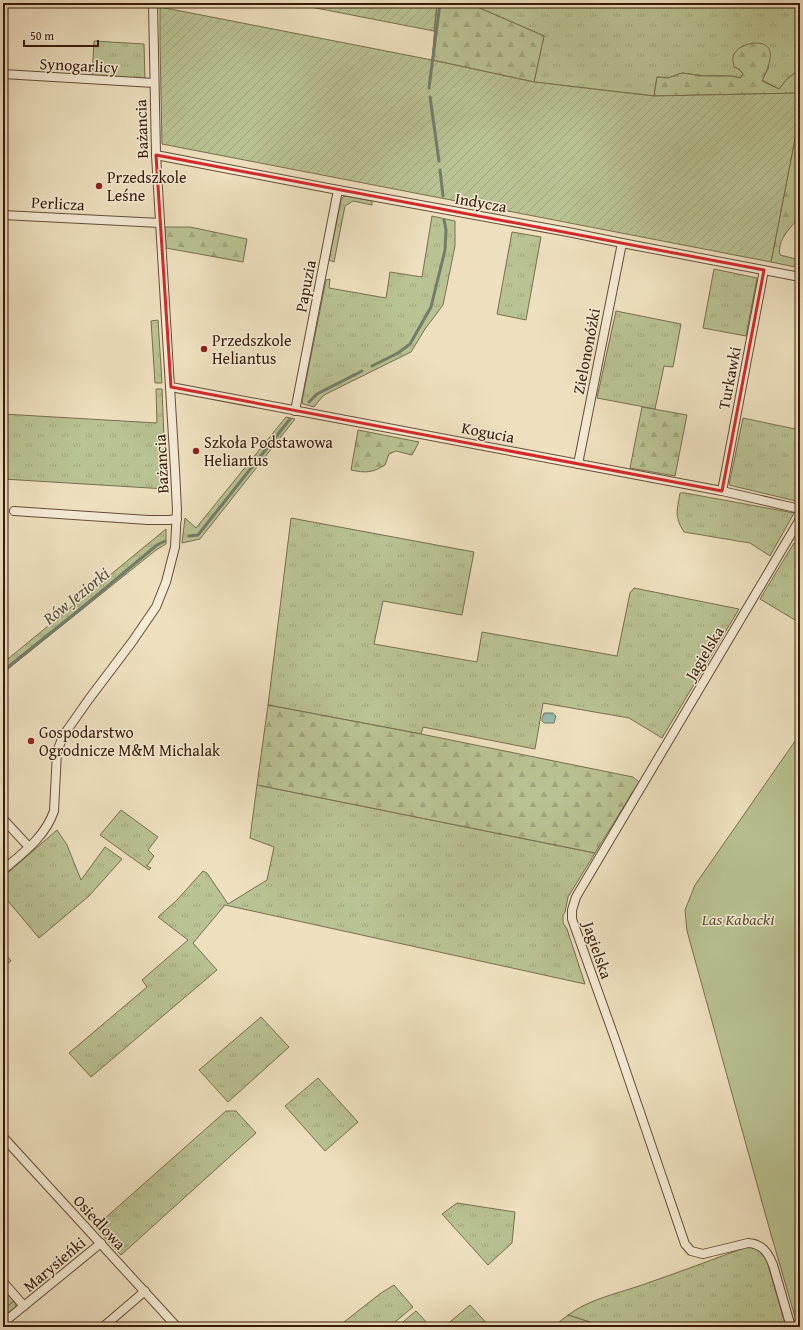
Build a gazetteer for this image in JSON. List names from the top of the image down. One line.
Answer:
{"streets":{"street":["Synogarlicy","Bażancia","Indycza","Perlicza","Papuzia","Zielononóżki","Turkawki","Kogucia","Jagielska","Osiedlowa","Marysieńki"]},"crossings":[["Synogarlicy","Bażancia"],["Bażancia","Indycza"],["Bażancia","Perlicza"],["Bażancia","Kogucia"],["Indycza","Papuzia"],["Indycza","Zielononóżki"],["Indycza","Turkawki"],["Papuzia","Kogucia"],["Zielononóżki","Kogucia"],["Turkawki","Kogucia"],["Osiedlowa","Marysieńki"]],"water":["Rów Jeziorki"],"parks":["Las Kabacki"],"places":["Przedszkole Leśne","Przedszkole Heliantus","Szkoła Podstawowa Heliantus","Gospodarstwo Ogrodnicze M&M Michalak"],"scale_bar":"50 m"}
